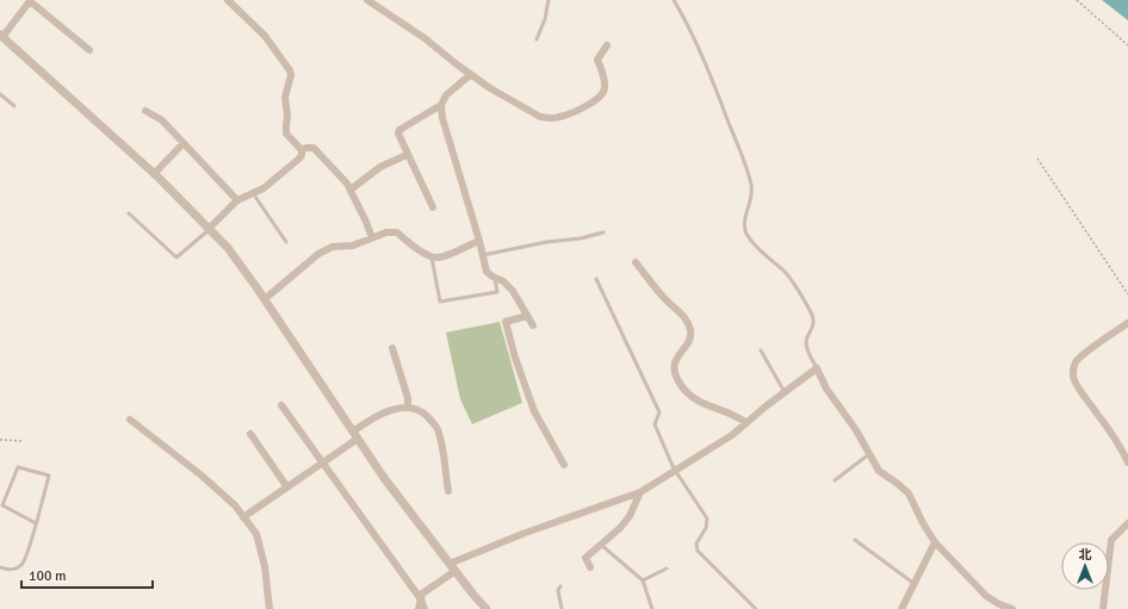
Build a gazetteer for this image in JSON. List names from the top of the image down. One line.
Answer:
{"scale_bar":"100 m","north":"top"}
